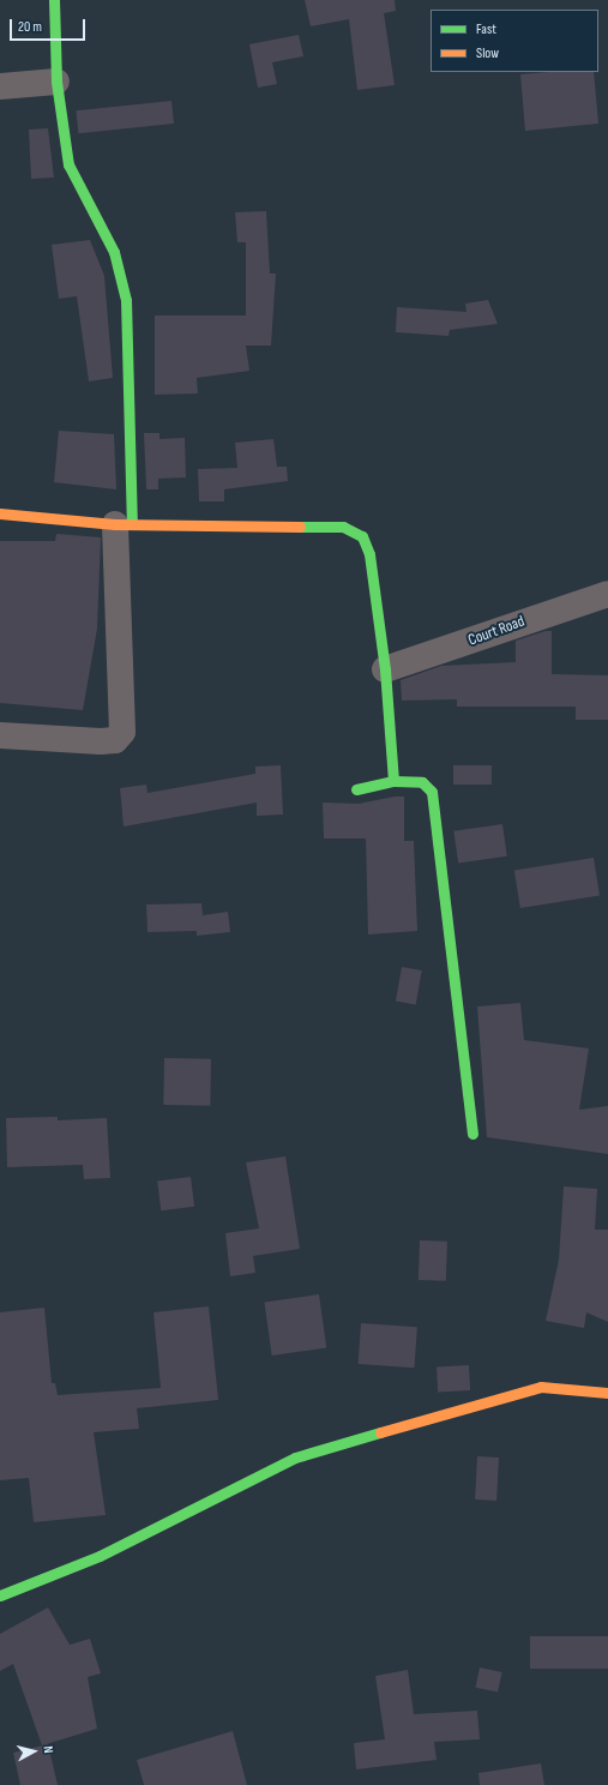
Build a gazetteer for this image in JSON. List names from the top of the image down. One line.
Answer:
{"streets":{"street":["Court Road"]},"legend":["Fast","Slow"],"scale_bar":"20 m","north":"right"}
